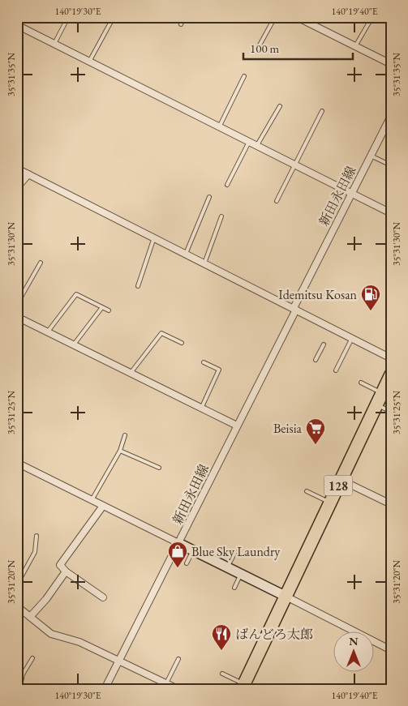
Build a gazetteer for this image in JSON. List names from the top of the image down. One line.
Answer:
{"streets":{"highway":["128"],"street":["新田永田線"]},"places":{"fuel station":["Idemitsu Kosan"],"supermarket":["Beisia"],"shop":["Blue Sky Laundry"],"restaurant":["ばんどろ太郎"]},"scale_bar":"100 m","north":"top","coordinates":["140°19'30\"E","140°19'40\"E","35°31'35\"N","35°31'30\"N","35°31'25\"N","35°31'20\"N"]}
